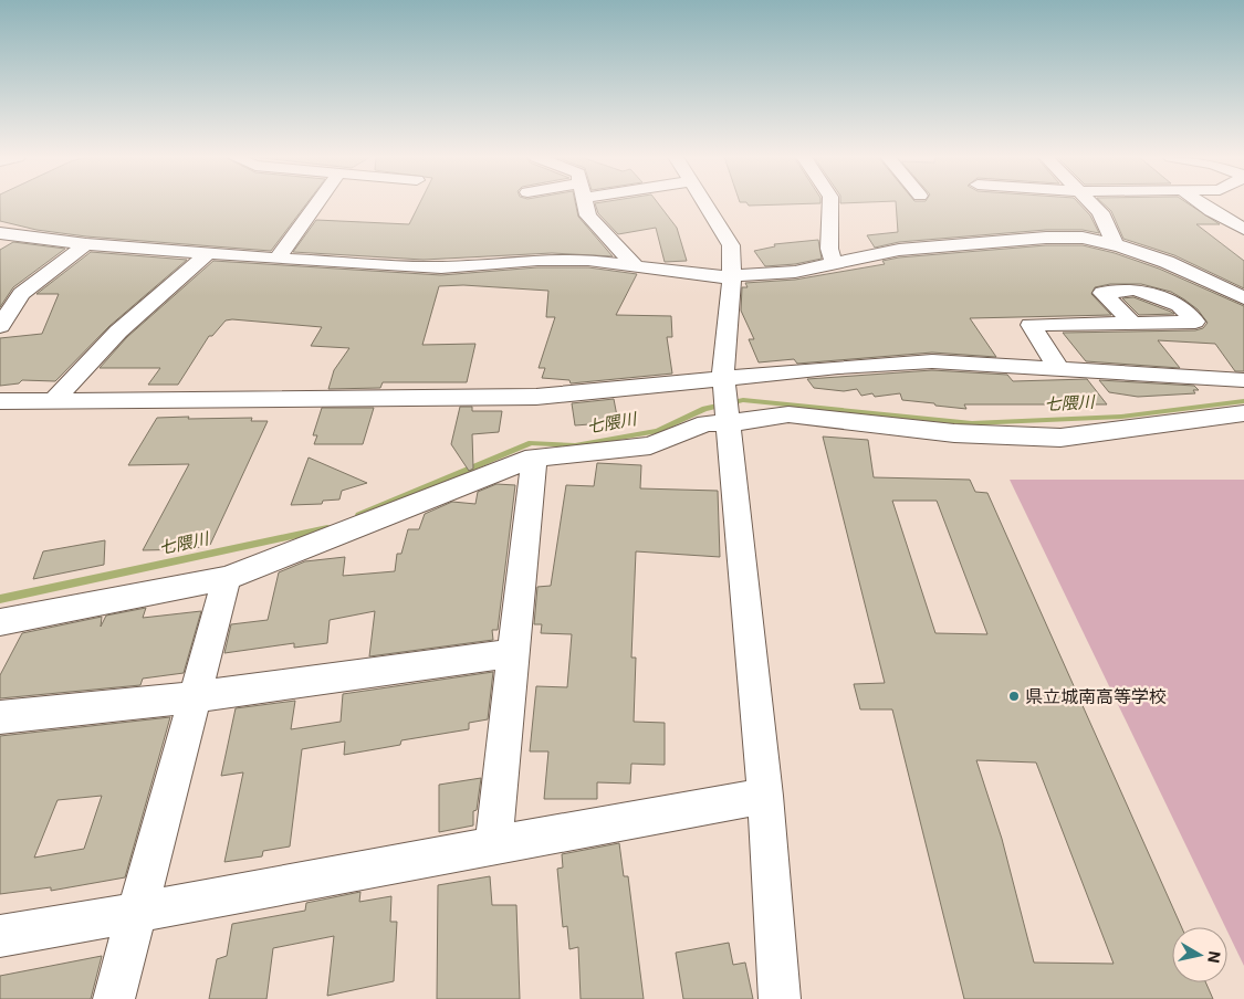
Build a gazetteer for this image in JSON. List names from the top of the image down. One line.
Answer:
{"water":["七隈川"],"places":["県立城南高等学校"],"north":"right"}
